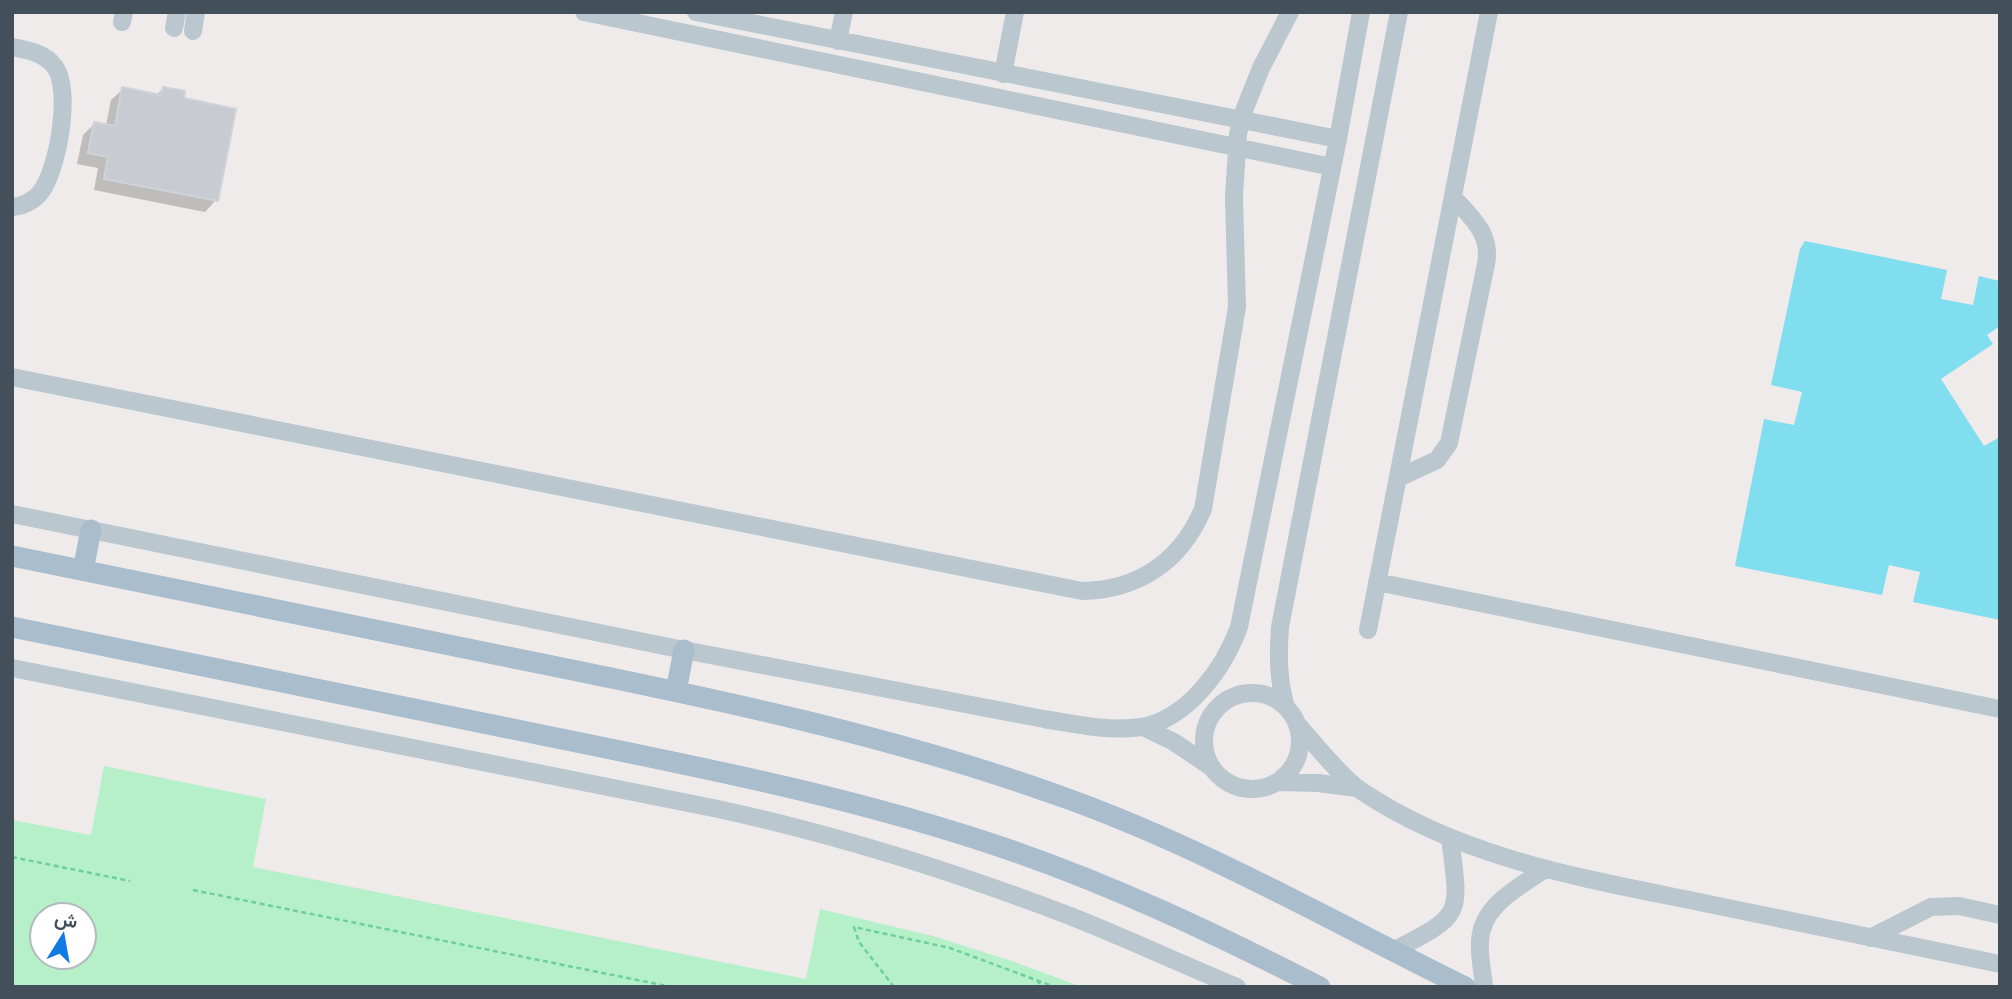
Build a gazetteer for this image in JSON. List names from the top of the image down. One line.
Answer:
{"north":"top"}
